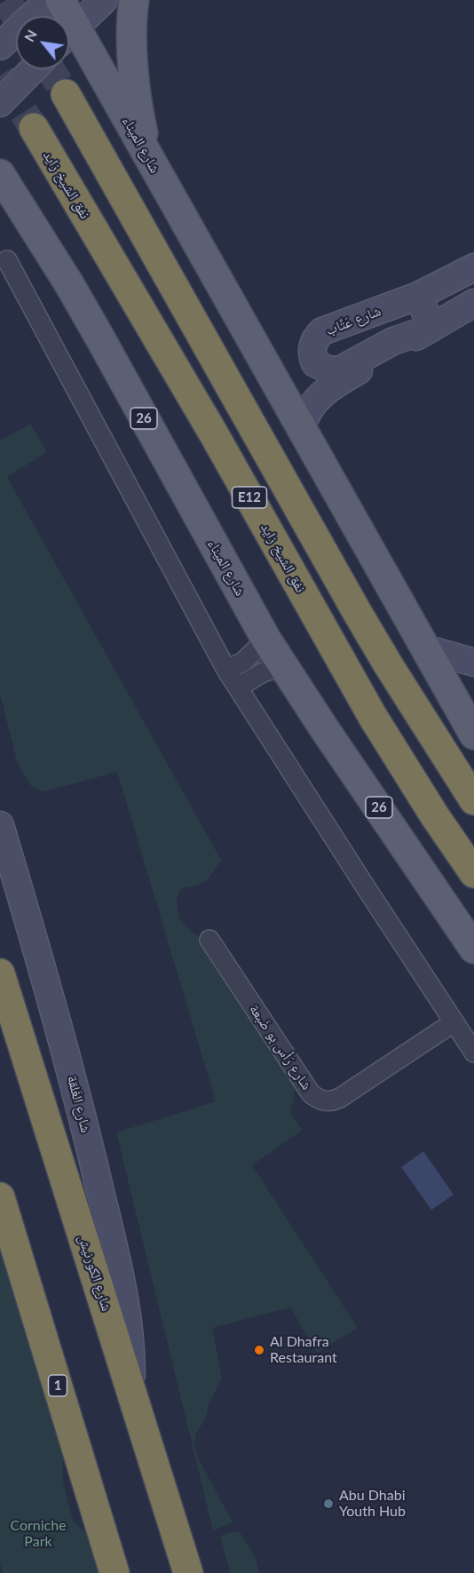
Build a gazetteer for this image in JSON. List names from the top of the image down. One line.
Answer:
{"streets":{"highway":["نفق الشيخ زايد","E12","شارع الكورنيش","1"],"main road":["شارع الميناء","شارع عَتَّاب","26","شارع الغَلقة"],"street":["شارع رَأس بو ضَبعة"]},"crossings":[["شارع الميناء","شارع عَتَّاب"],["شارع الغَلقة","شارع الكورنيش"]],"parks":["Corniche Park"],"places":["Al Dhafra Restaurant","Abu Dhabi Youth Hub"],"north":"top left"}
